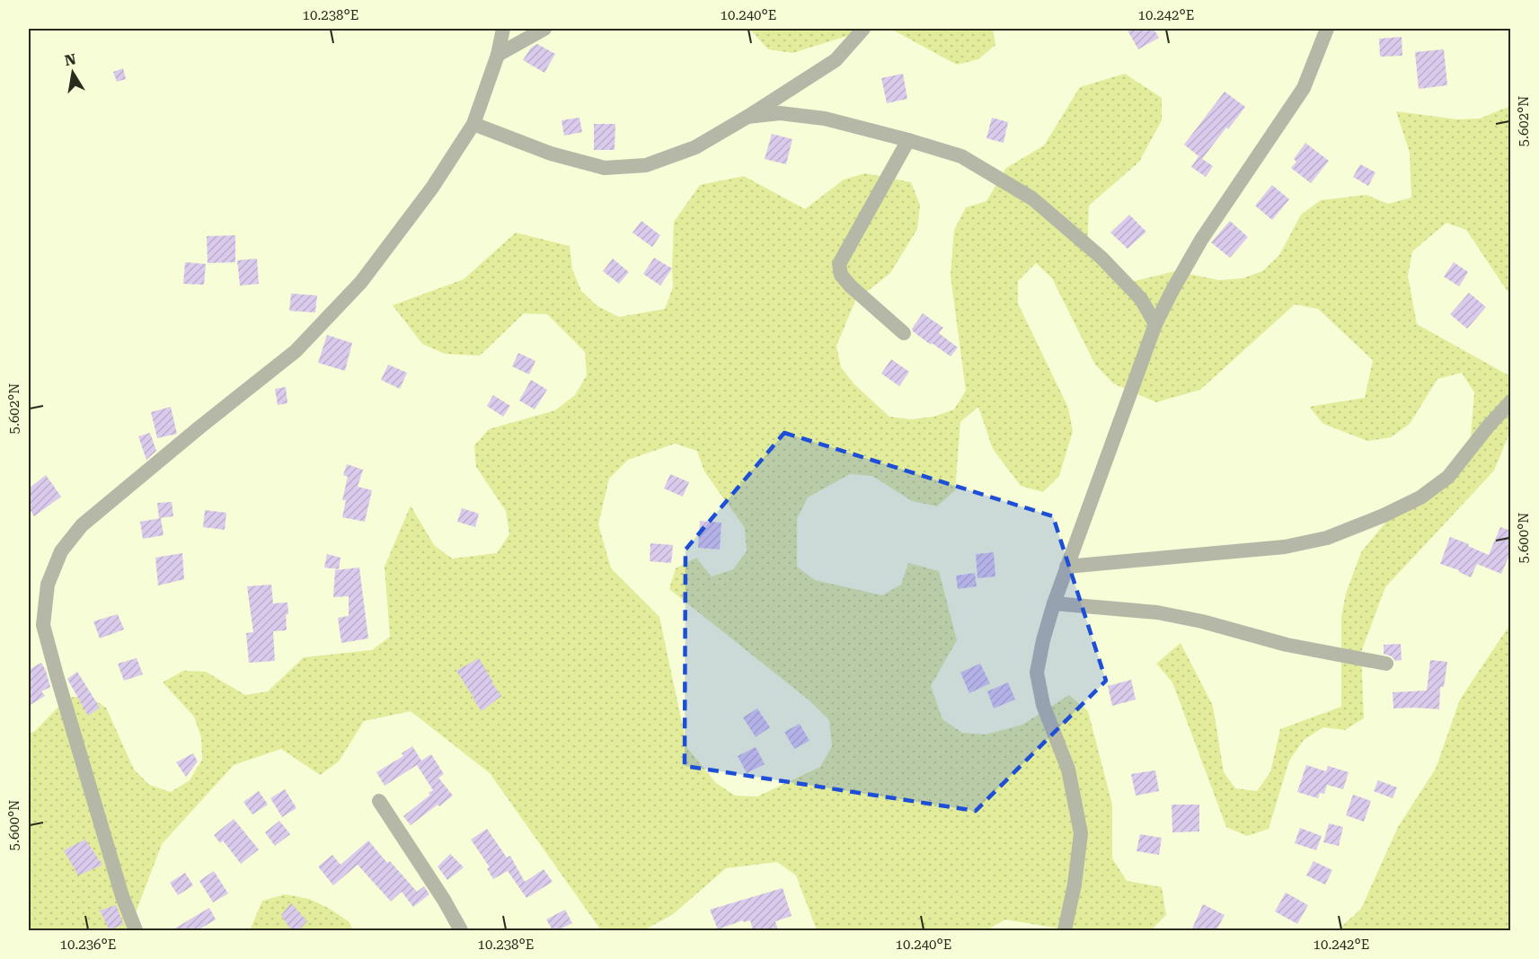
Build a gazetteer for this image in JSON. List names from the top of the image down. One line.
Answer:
{"north":"top","coordinates":["10.238°E","10.240°E","10.242°E","5.602°N","5.600°N","10.236°E"]}
